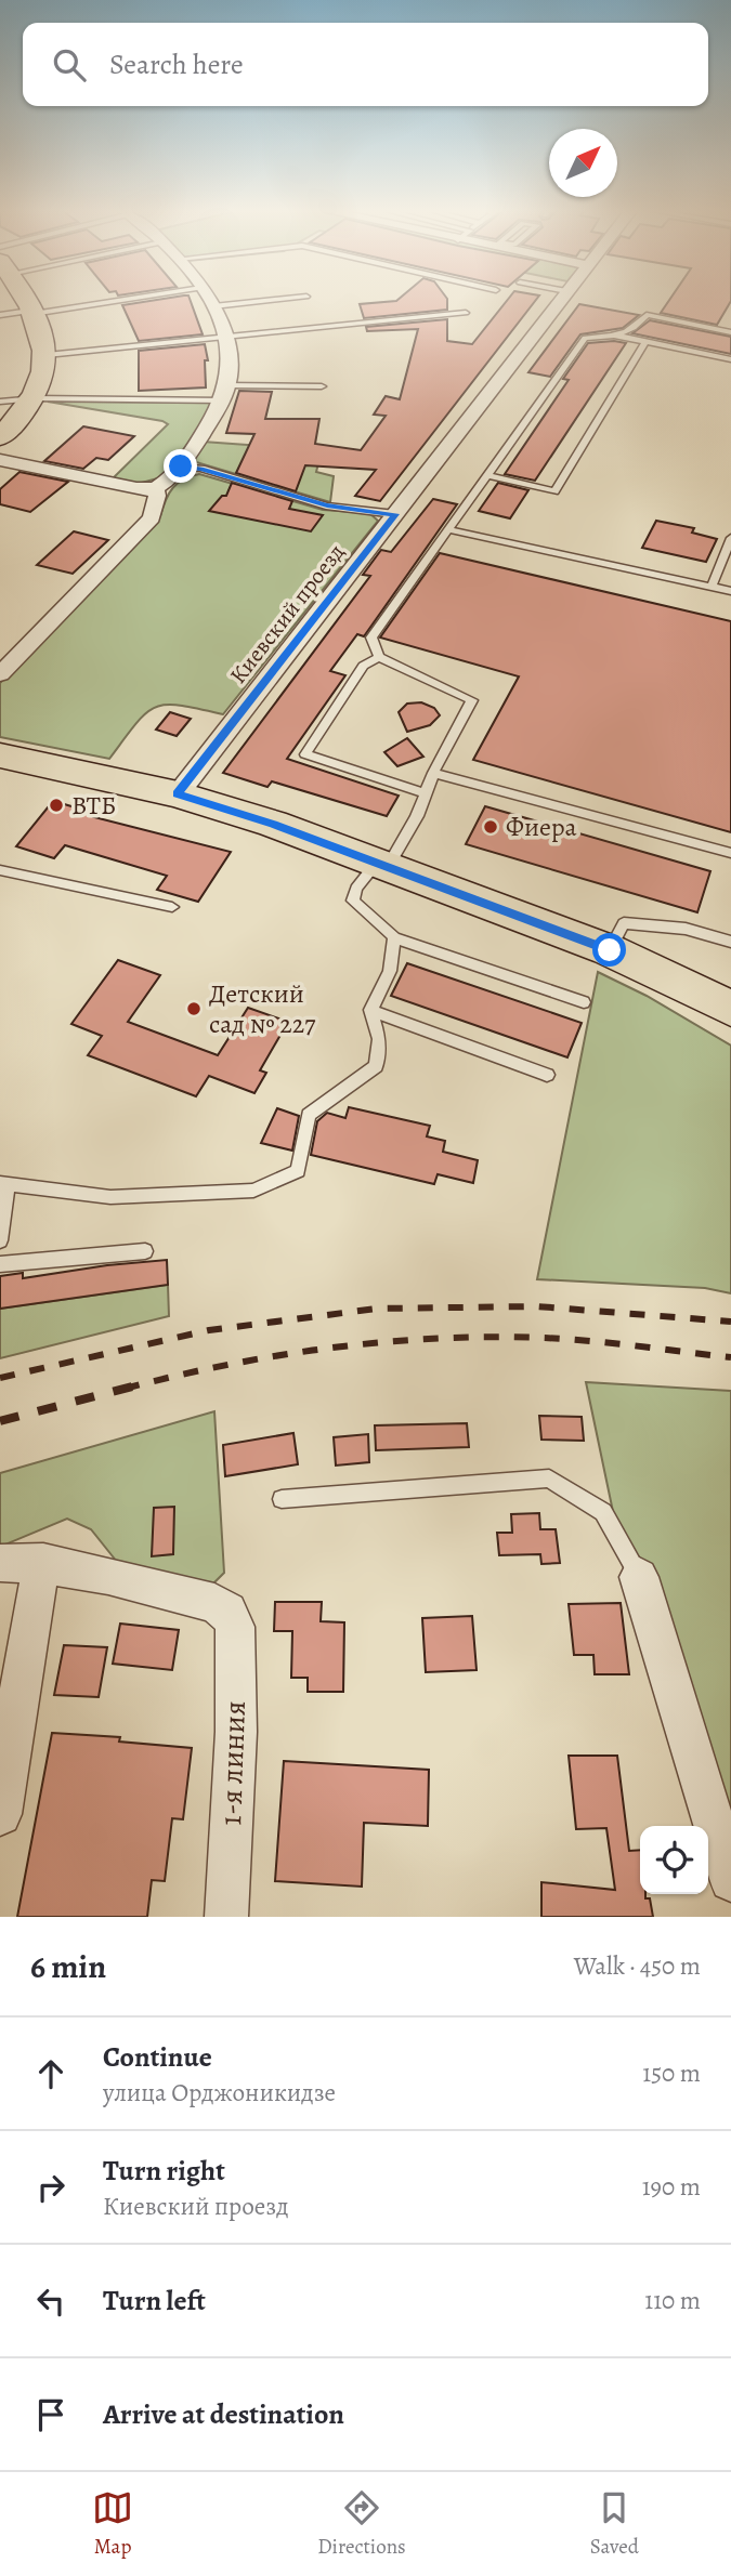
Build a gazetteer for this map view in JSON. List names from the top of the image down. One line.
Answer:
{"streets":{"street":["Киевский проезд","1-я линия"]},"places":["ВТБ","Фиера","Детский сад № 227"],"north":"top right","page":{"search":"Search here","heading":["6 min","Walk · 450 m"],"list":[["Continue","улица Орджоникидзе","150 m"],["Turn right","Киевский проезд","190 m"],["Turn left","110 m"],"Arrive at destination"],"nav":["Map","Directions","Saved"]}}
